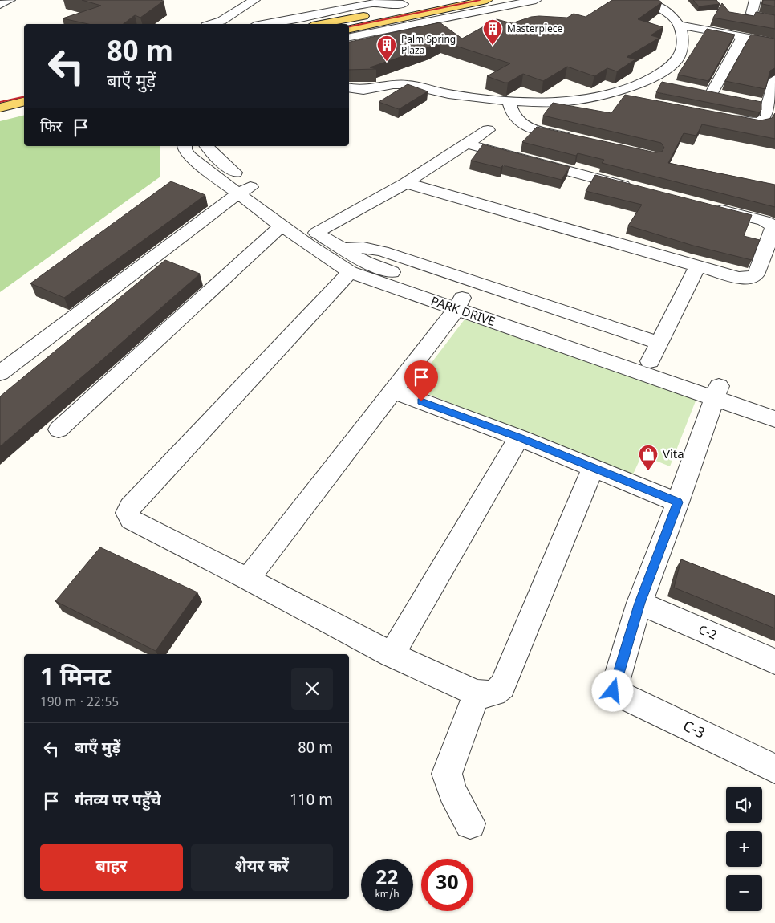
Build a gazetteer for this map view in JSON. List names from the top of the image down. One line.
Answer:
{"streets":{"street":["PARK DRIVE","C-2","C-3"]},"crossings":[["C-2","C-3"]],"places":{"building":["Masterpiece","Palm Spring Plaza"],"shop":["Vita"]},"page":{"turn":["80 m","बाएँ मुड़ें"],"then":"फिर","heading":["1 मिनट","190 m · 22:55"],"list":[{"name":"बाएँ मुड़ें","value":"80 m"},{"name":"गंतव्य पर पहुँचे","value":"110 m"}],"map_buttons":["+","−"],"buttons":["बाहर","शेयर करें"],"speed":"22 km/h","limit":"30"}}
